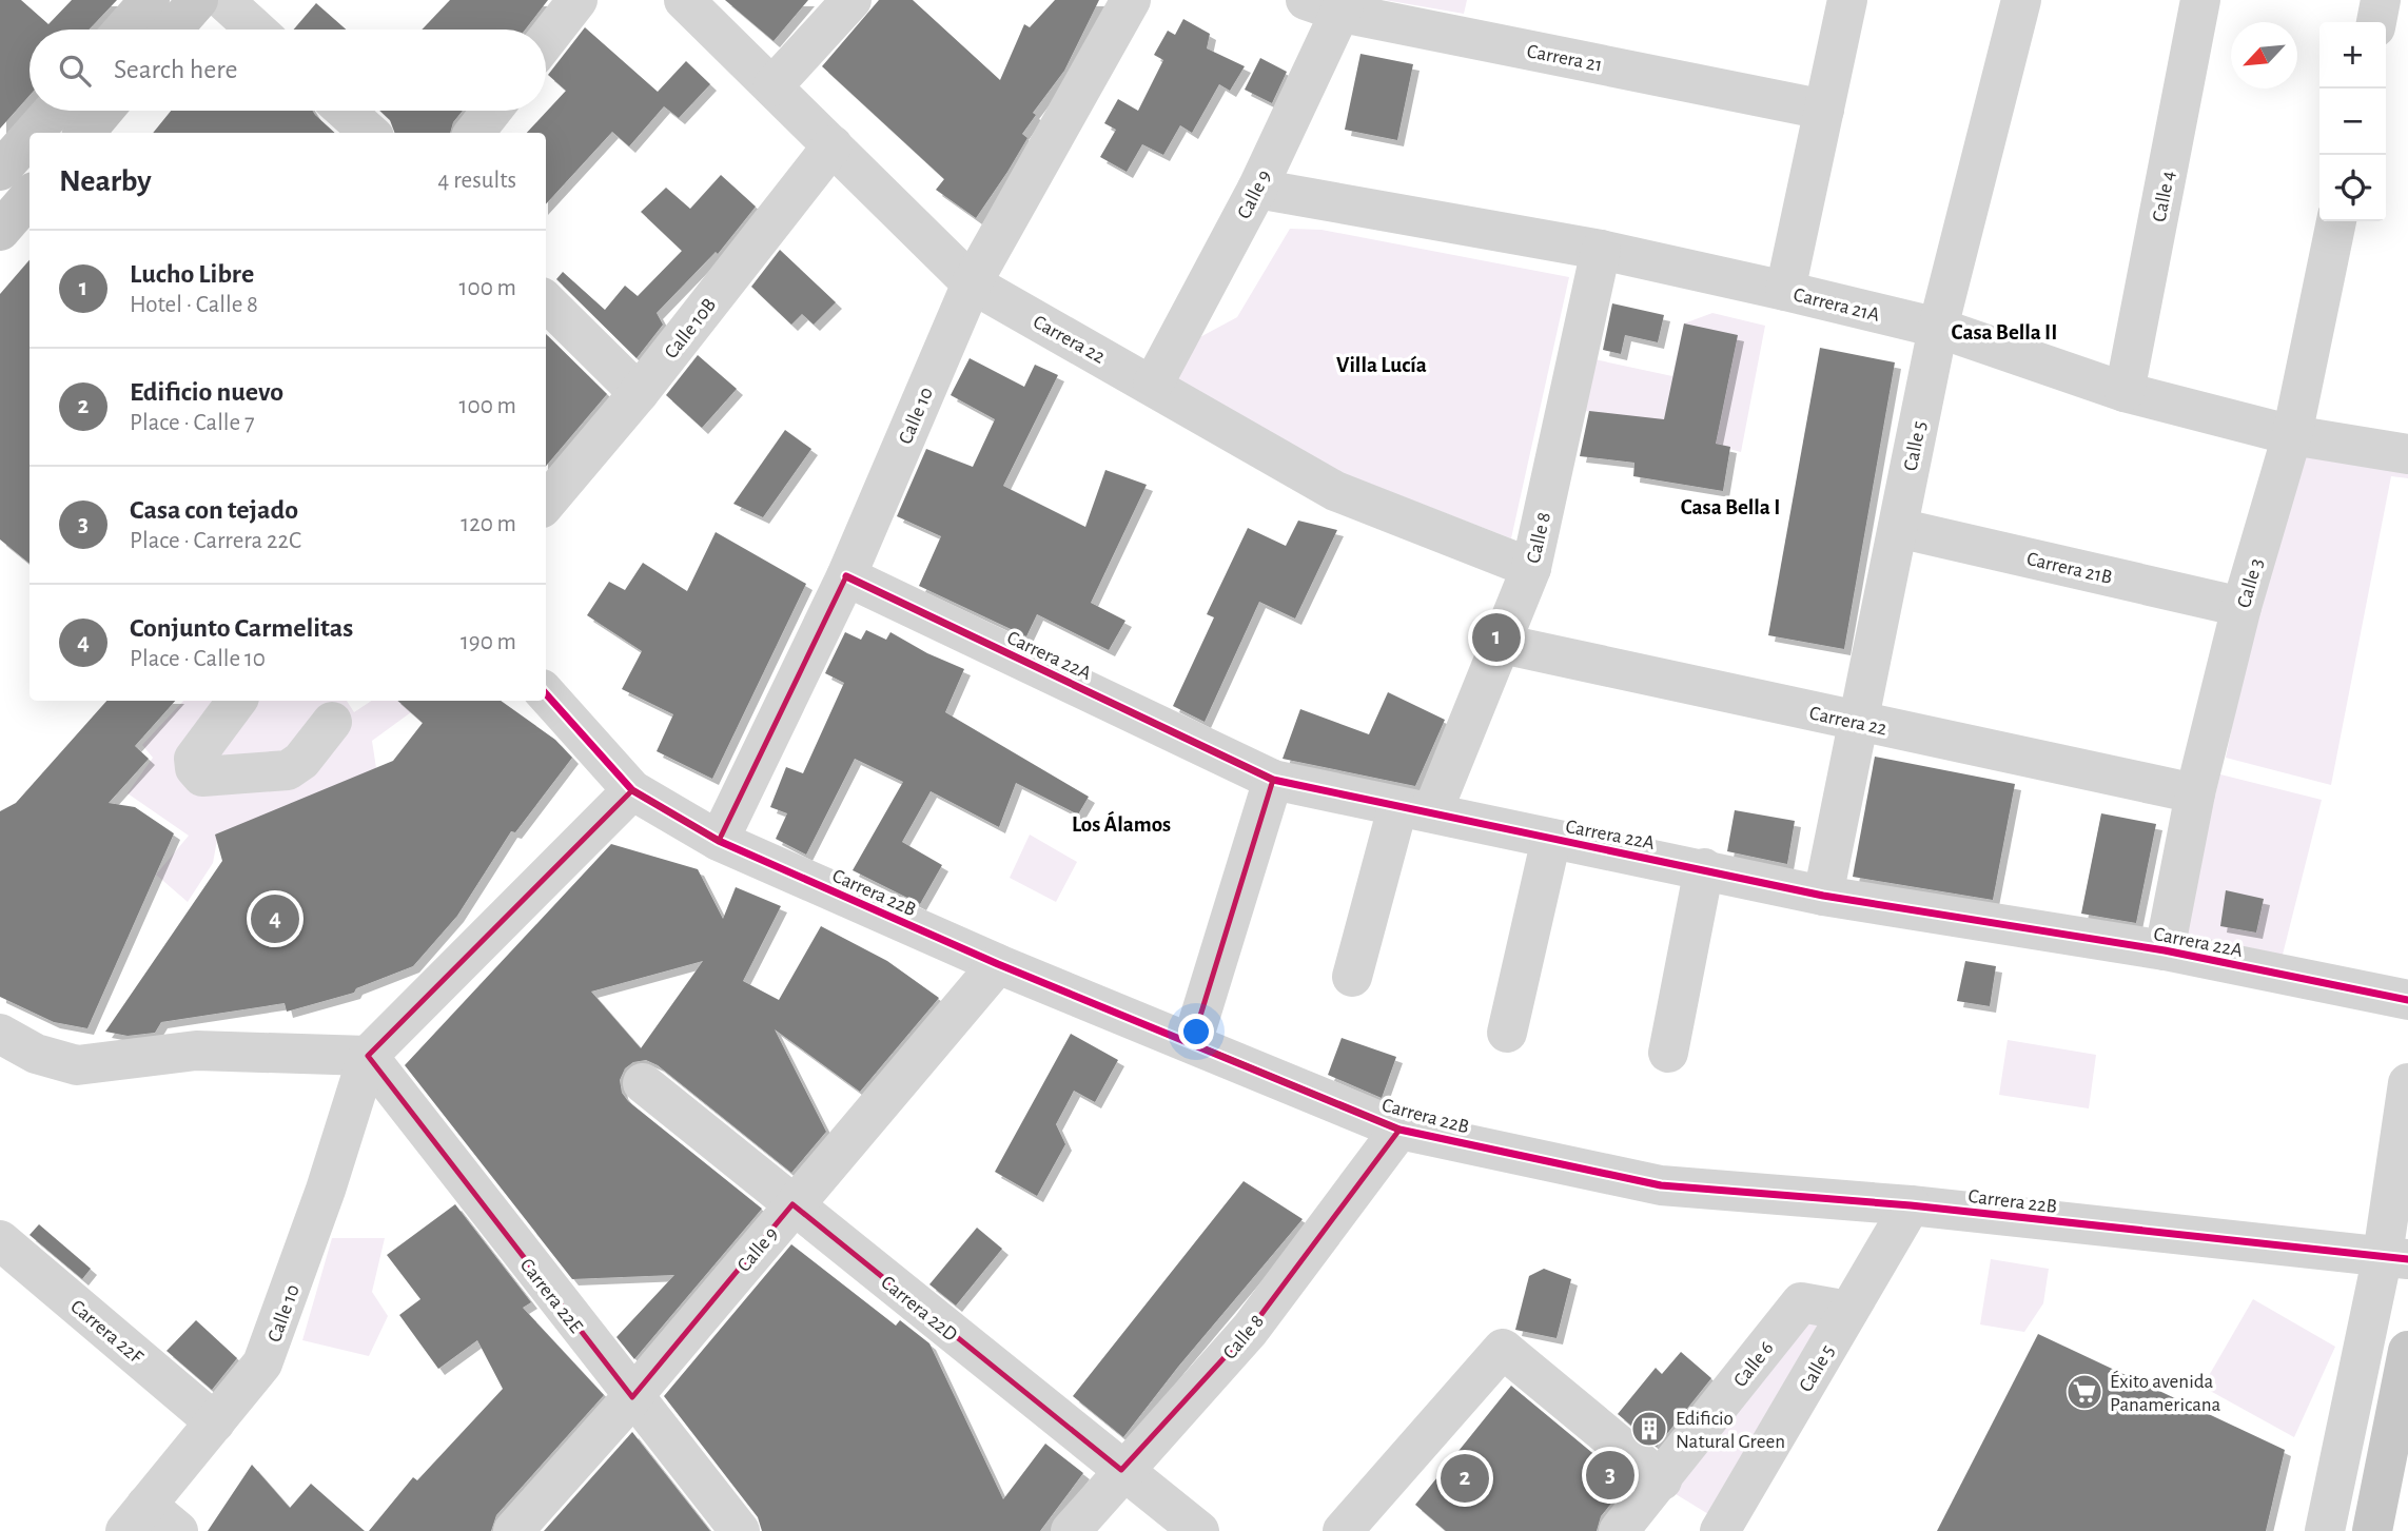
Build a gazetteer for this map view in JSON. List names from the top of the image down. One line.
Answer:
{"streets":{"street":["Carrera 21","Calle 9","Calle 4","Carrera 21A","Calle 10B","Carrera 22","Calle 10","Calle 5","Calle 8","Carrera 21B","Calle 3","Carrera 22A","Carrera 22B","Carrera 22E","Carrera 22D","Carrera 22F","Calle 6"]},"crossings":[["Carrera 21","Calle 9"],["Calle 9","Carrera 21A"],["Calle 9","Carrera 22"],["Calle 9","Carrera 22B"],["Calle 9","Carrera 22E"],["Calle 9","Carrera 22D"],["Calle 4","Carrera 21A"],["Carrera 21A","Calle 5"],["Carrera 21A","Calle 8"],["Carrera 21A","Calle 3"],["Calle 10B","Carrera 22"],["Carrera 22","Calle 10"],["Carrera 22","Calle 5"],["Carrera 22","Calle 8"],["Carrera 22","Calle 3"],["Calle 10","Carrera 22A"],["Calle 10","Carrera 22B"],["Calle 10","Carrera 22E"],["Calle 10","Carrera 22F"],["Calle 5","Carrera 21B"],["Calle 5","Carrera 22A"],["Calle 5","Carrera 22B"],["Calle 5","Calle 6"],["Calle 8","Carrera 22A"],["Calle 8","Carrera 22B"],["Calle 8","Carrera 22D"],["Carrera 21B","Calle 3"],["Calle 3","Carrera 22A"]],"districts":["Casa Bella II","Villa Lucía","Casa Bella I","Los Álamos"],"places":{"supermarket":["Éxito avenida Panamericana"],"building":["Edificio Natural Green"]},"north":"bottom left","page":{"map_buttons":["+","−"],"search":"Search here","heading":["Nearby","4 results"],"list":[{"mark":"1","name":"Lucho Libre","note":"Hotel · Calle 8","value":"100 m"},{"mark":"2","name":"Edificio nuevo","note":"Place · Calle 7","value":"100 m"},{"mark":"3","name":"Casa con tejado","note":"Place · Carrera 22C","value":"120 m"},{"mark":"4","name":"Conjunto Carmelitas","note":"Place · Calle 10","value":"190 m"}],"pins":["1","4","3","2"]}}
